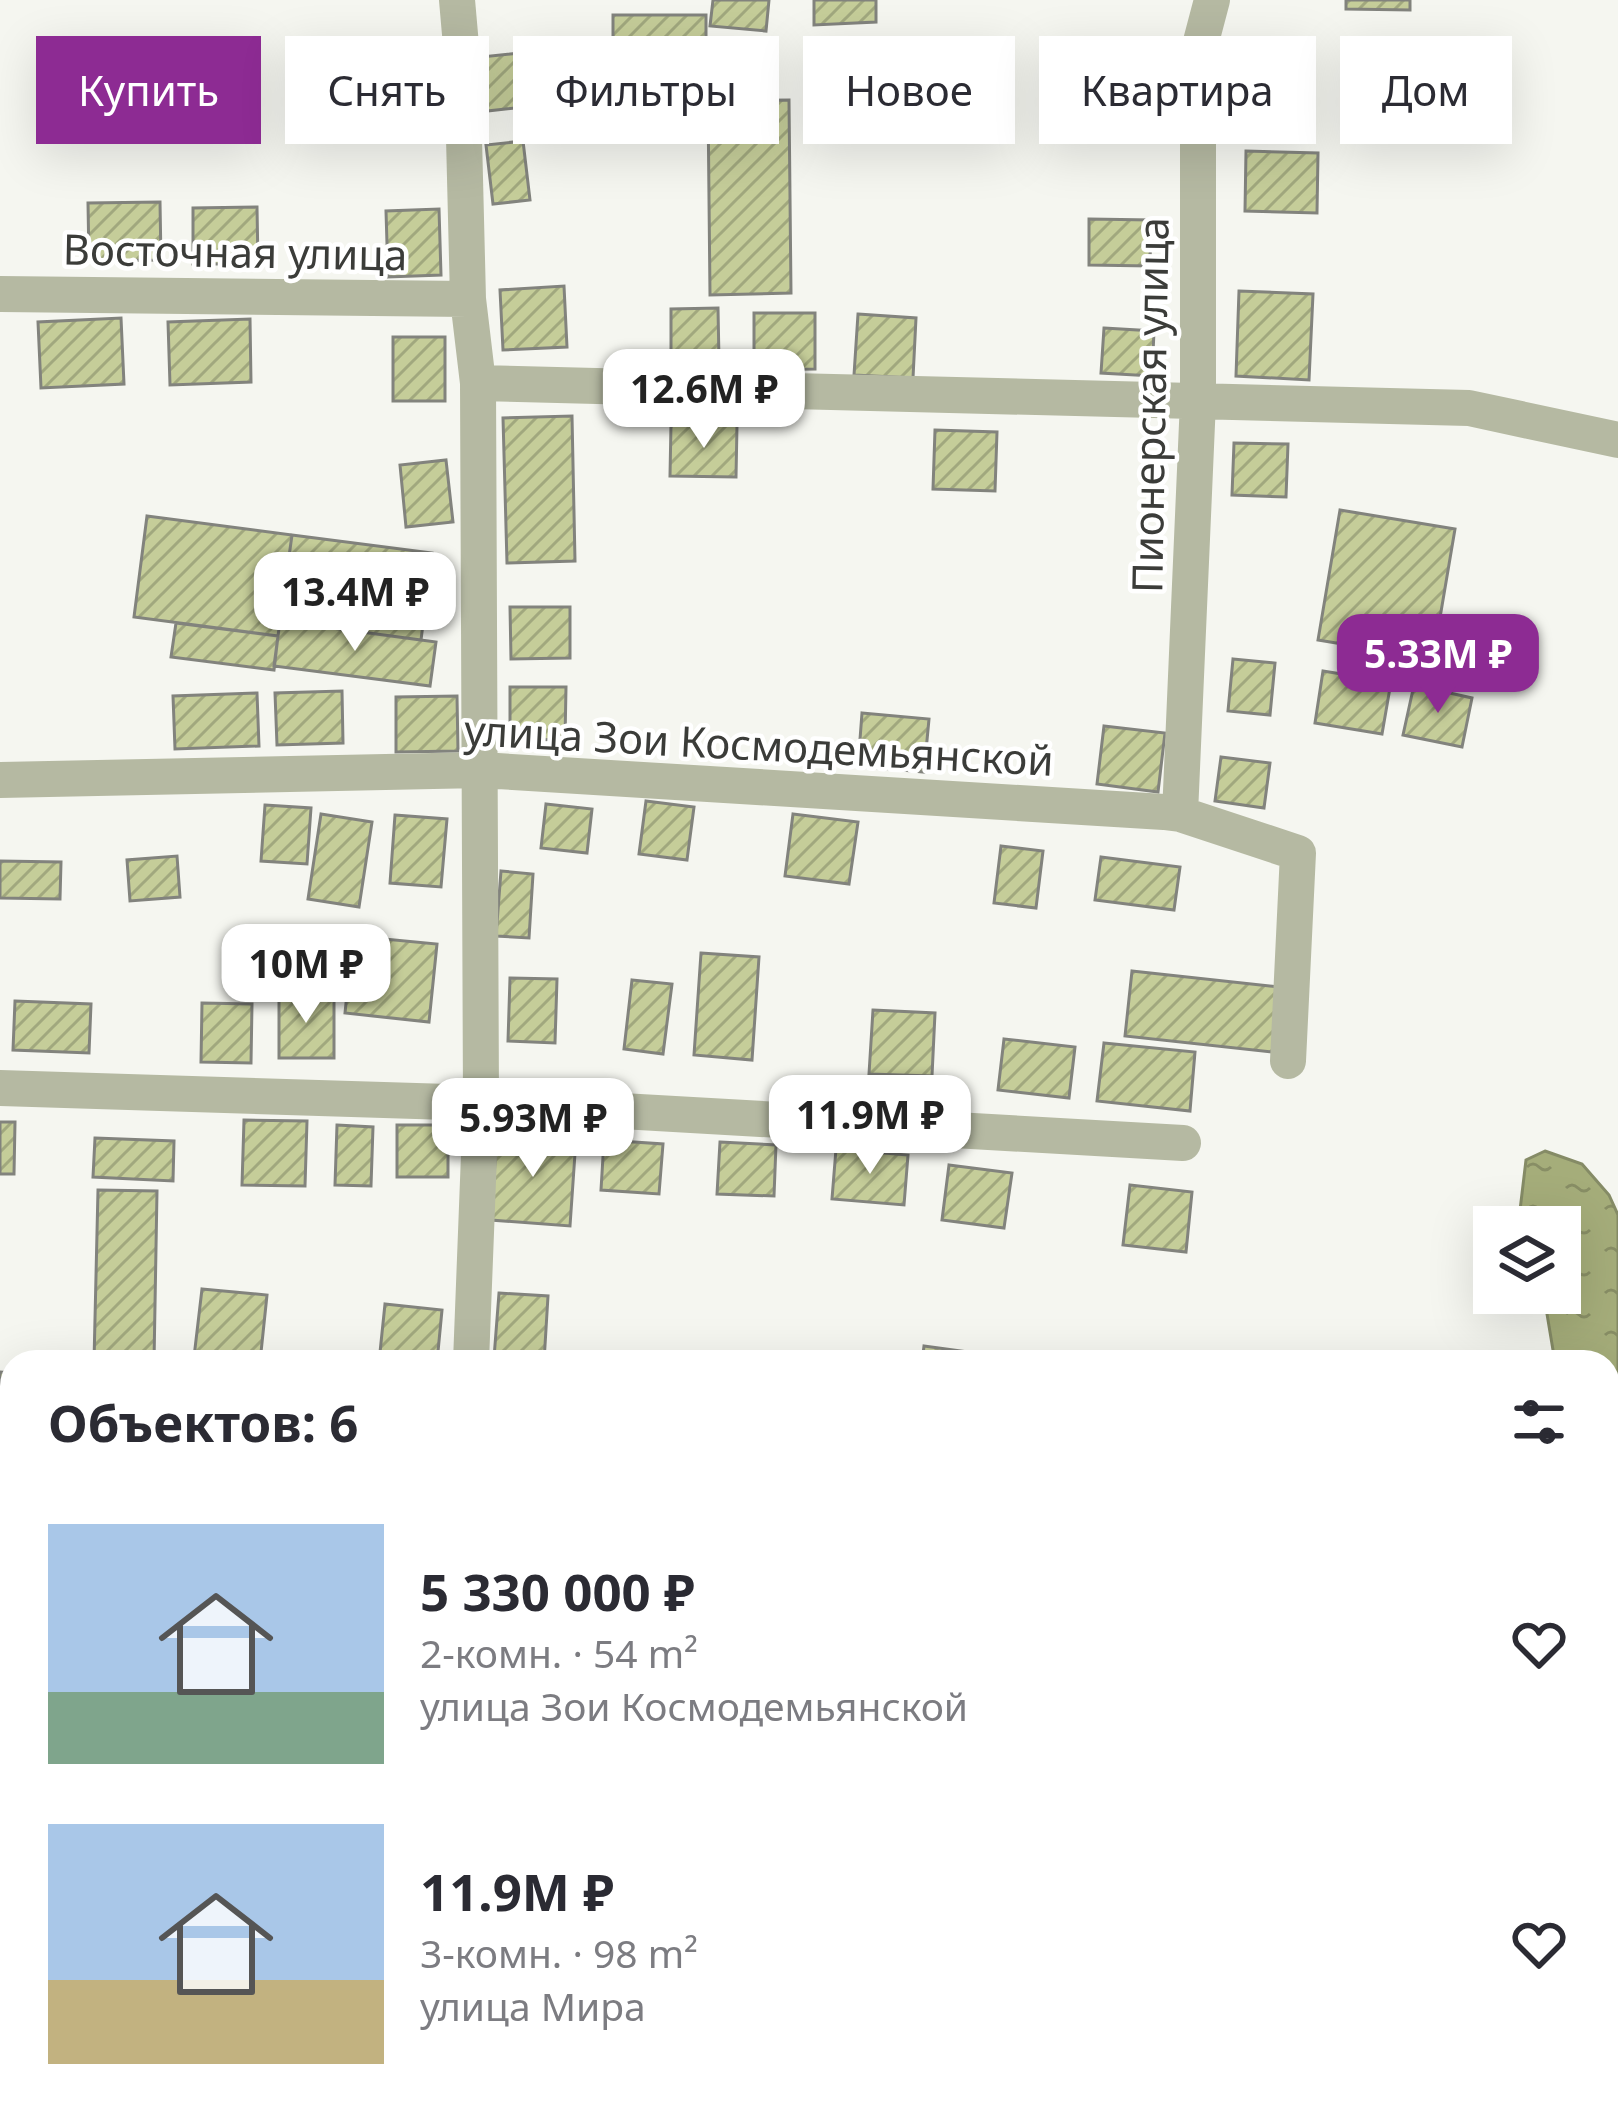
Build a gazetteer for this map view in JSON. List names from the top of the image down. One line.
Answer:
{"streets":{"street":["Восточная улица","Пионерская улица","улица Зои Космодемьянской"]},"crossings":[["Пионерская улица","улица Зои Космодемьянской"]],"page":{"chip":["Купить","Снять","Фильтры","Новое","Квартира","Дом"],"price":["12.6M ₽","13.4M ₽","5.33M ₽","10M ₽","11.9M ₽","5.93M ₽"],"heading":"Объектов: 6","list":[{"name":"5 330 000 ₽","note":"2-комн. · 54 m² · улица Зои Космодемьянской"},{"name":"11.9M ₽","note":"3-комн. · 98 m² · улица Мира"}]}}
